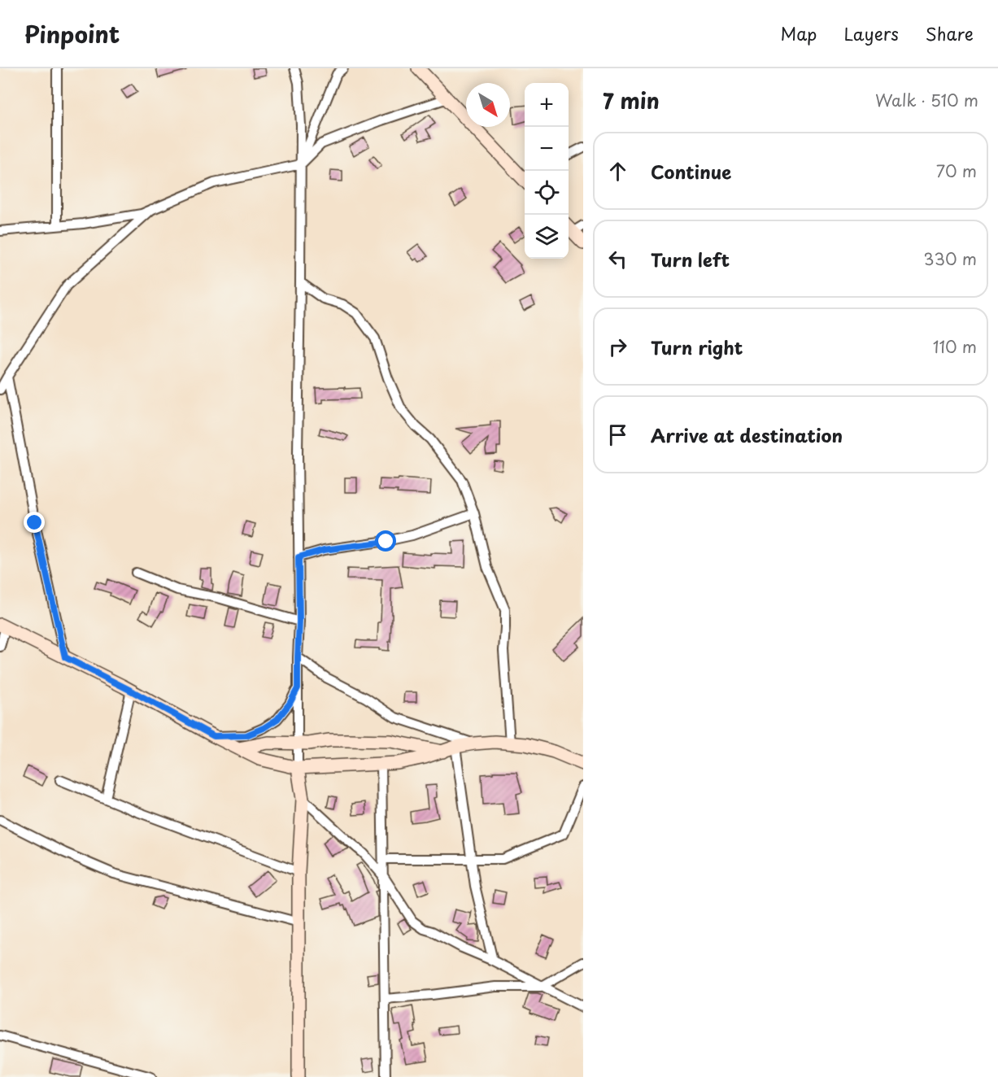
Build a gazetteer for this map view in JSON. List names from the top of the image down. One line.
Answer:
{"north":"bottom right","page":{"header":"Pinpoint","nav":["Map","Layers","Share"],"heading":["7 min","Walk · 510 m"],"map_buttons":["+","−"],"list":[["Continue","70 m"],["Turn left","330 m"],["Turn right","110 m"],"Arrive at destination"]}}
